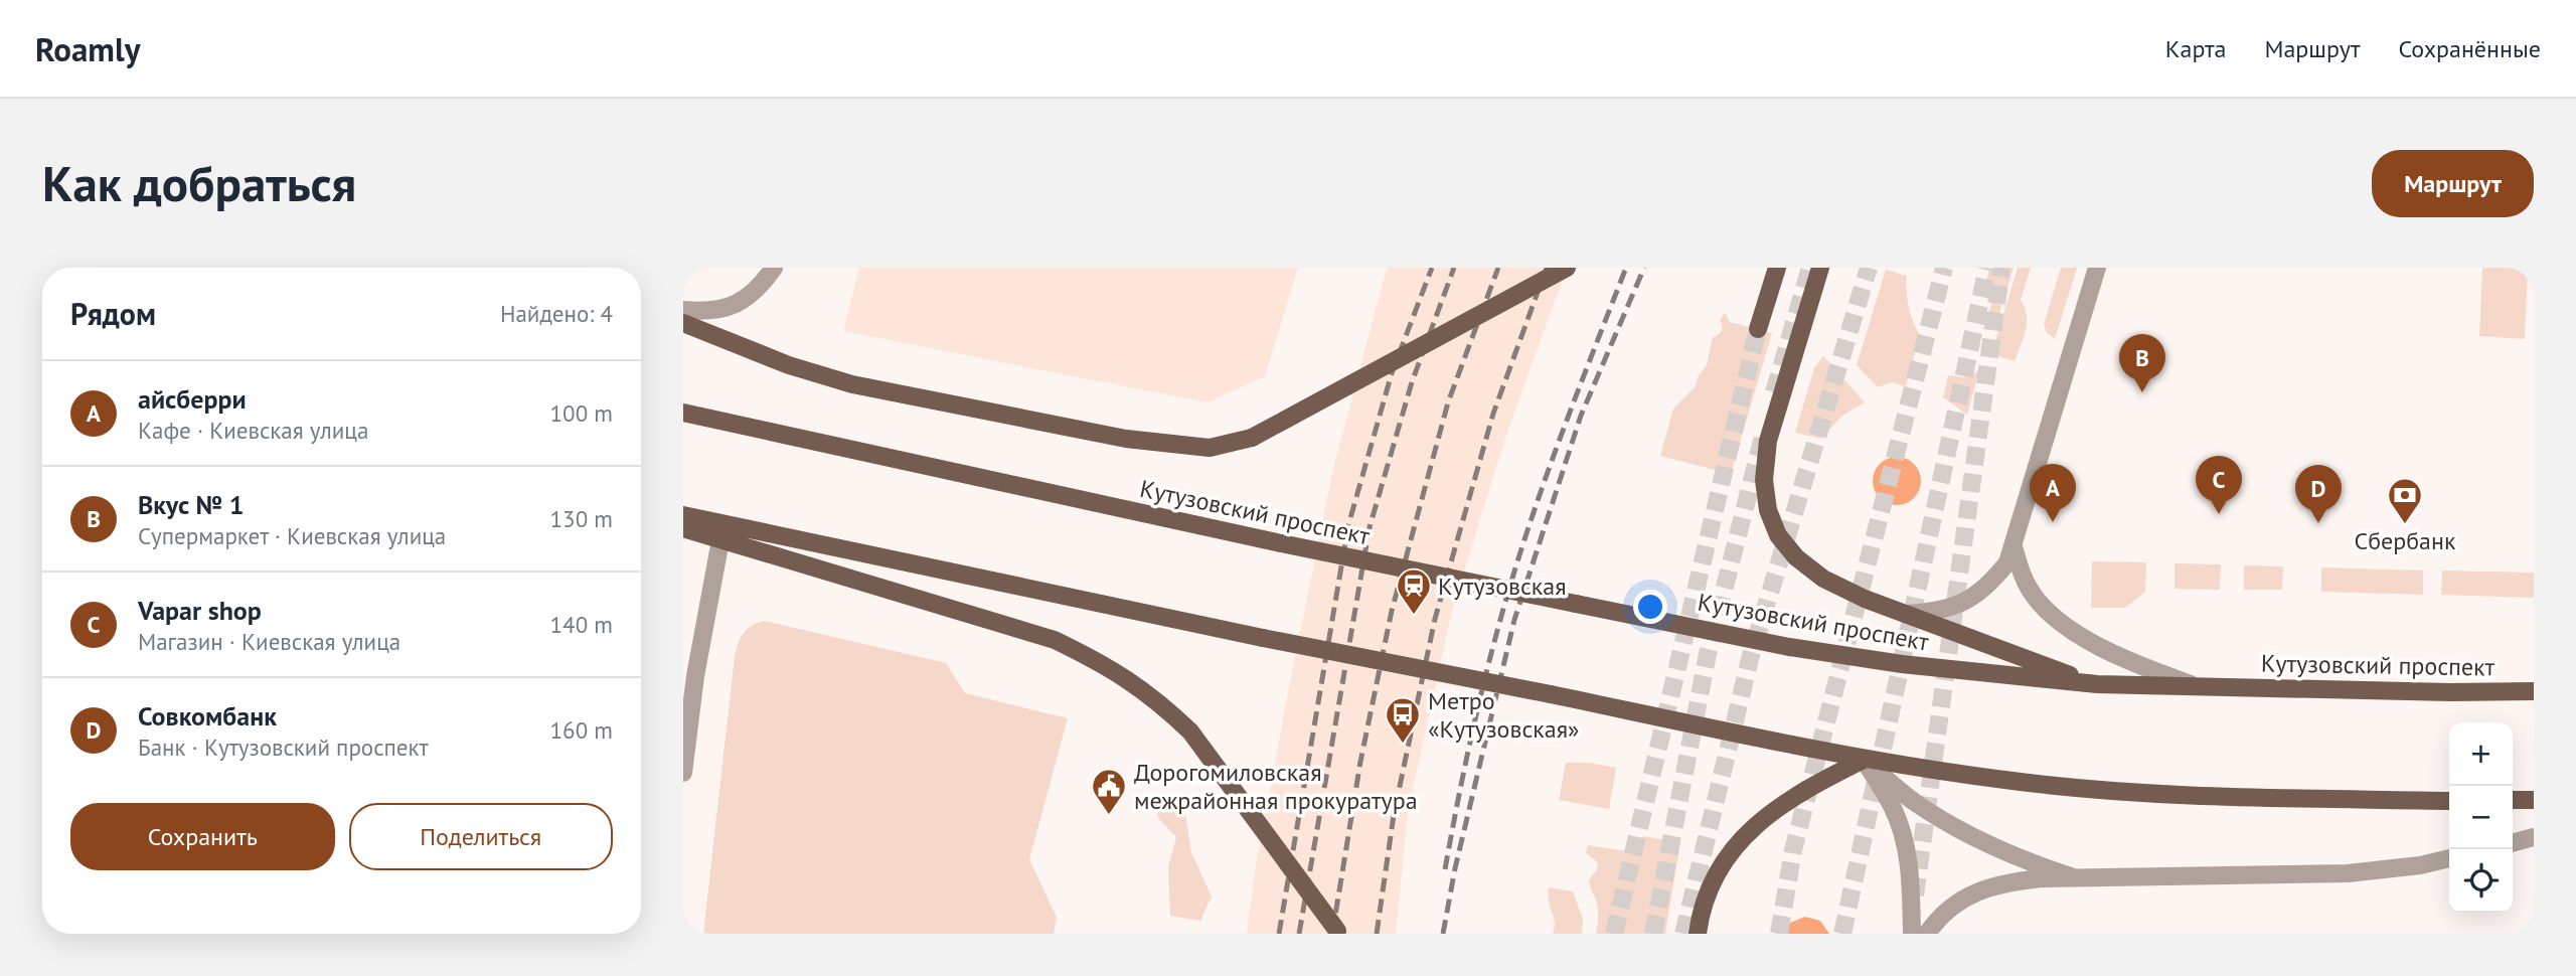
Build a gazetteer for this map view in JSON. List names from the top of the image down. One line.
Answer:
{"streets":{"main road":["Кутузовский проспект"]},"places":{"bank":["Сбербанк"],"station":["Кутузовская"],"bus stop":["Метро «Кутузовская»"],"public building":["Дорогомиловская межрайонная прокуратура"]},"page":{"header":"Roamly","nav":["Карта","Маршрут","Сохранённые"],"buttons":["Маршрут",["Сохранить","Поделиться"]],"title":"Как добраться","heading":["Рядом","Найдено: 4"],"pins":["B","C","A","D"],"list":[{"mark":"A","name":"айсберри","note":"Кафе · Киевская улица","value":"100 m"},{"mark":"B","name":"Вкус № 1","note":"Супермаркет · Киевская улица","value":"130 m"},{"mark":"C","name":"Vapar shop","note":"Магазин · Киевская улица","value":"140 m"},{"mark":"D","name":"Совкомбанк","note":"Банк · Кутузовский проспект","value":"160 m"}],"map_buttons":["+","−"]}}
